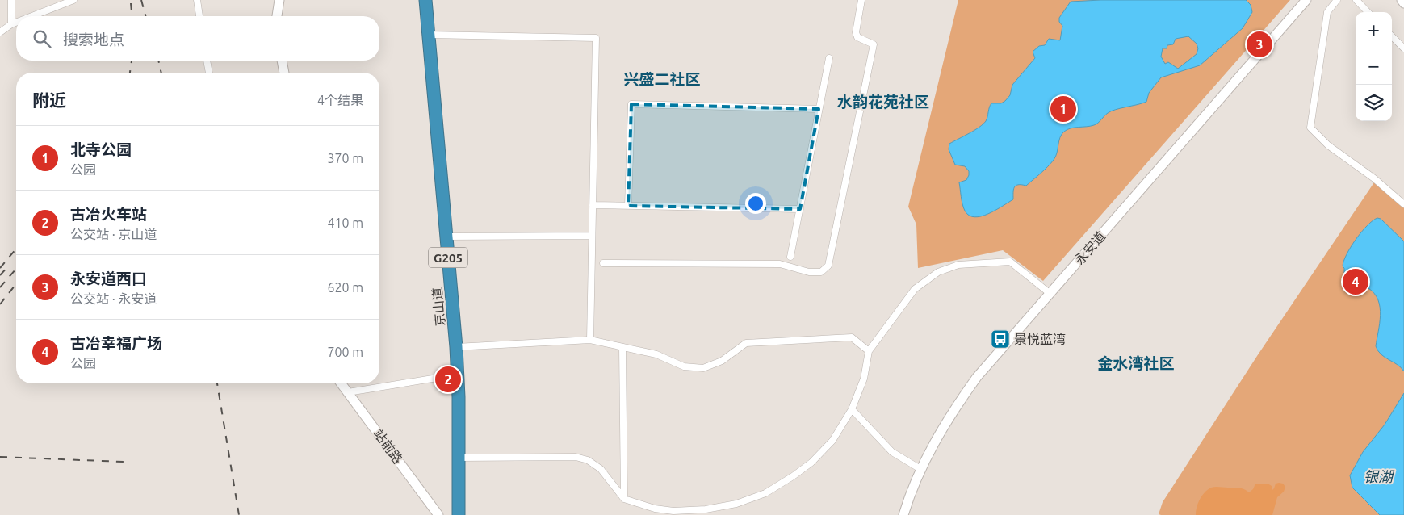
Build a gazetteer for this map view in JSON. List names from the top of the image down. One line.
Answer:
{"streets":{"highway":["G205","京山道"],"main road":["永安道","站前路"]},"districts":["兴盛二社区","水韵花苑社区","金水湾社区"],"water":["银湖"],"places":{"bus stop":["景悦蓝湾"]},"page":{"map_buttons":["+","−"],"search":"搜索地点","pins":["3","1","4","2"],"heading":["附近","4个结果"],"list":[{"mark":"1","name":"北寺公园","note":"公园","value":"370 m"},{"mark":"2","name":"古冶火车站","note":"公交站 · 京山道","value":"410 m"},{"mark":"3","name":"永安道西口","note":"公交站 · 永安道","value":"620 m"},{"mark":"4","name":"古冶幸福广场","note":"公园","value":"700 m"}]}}
